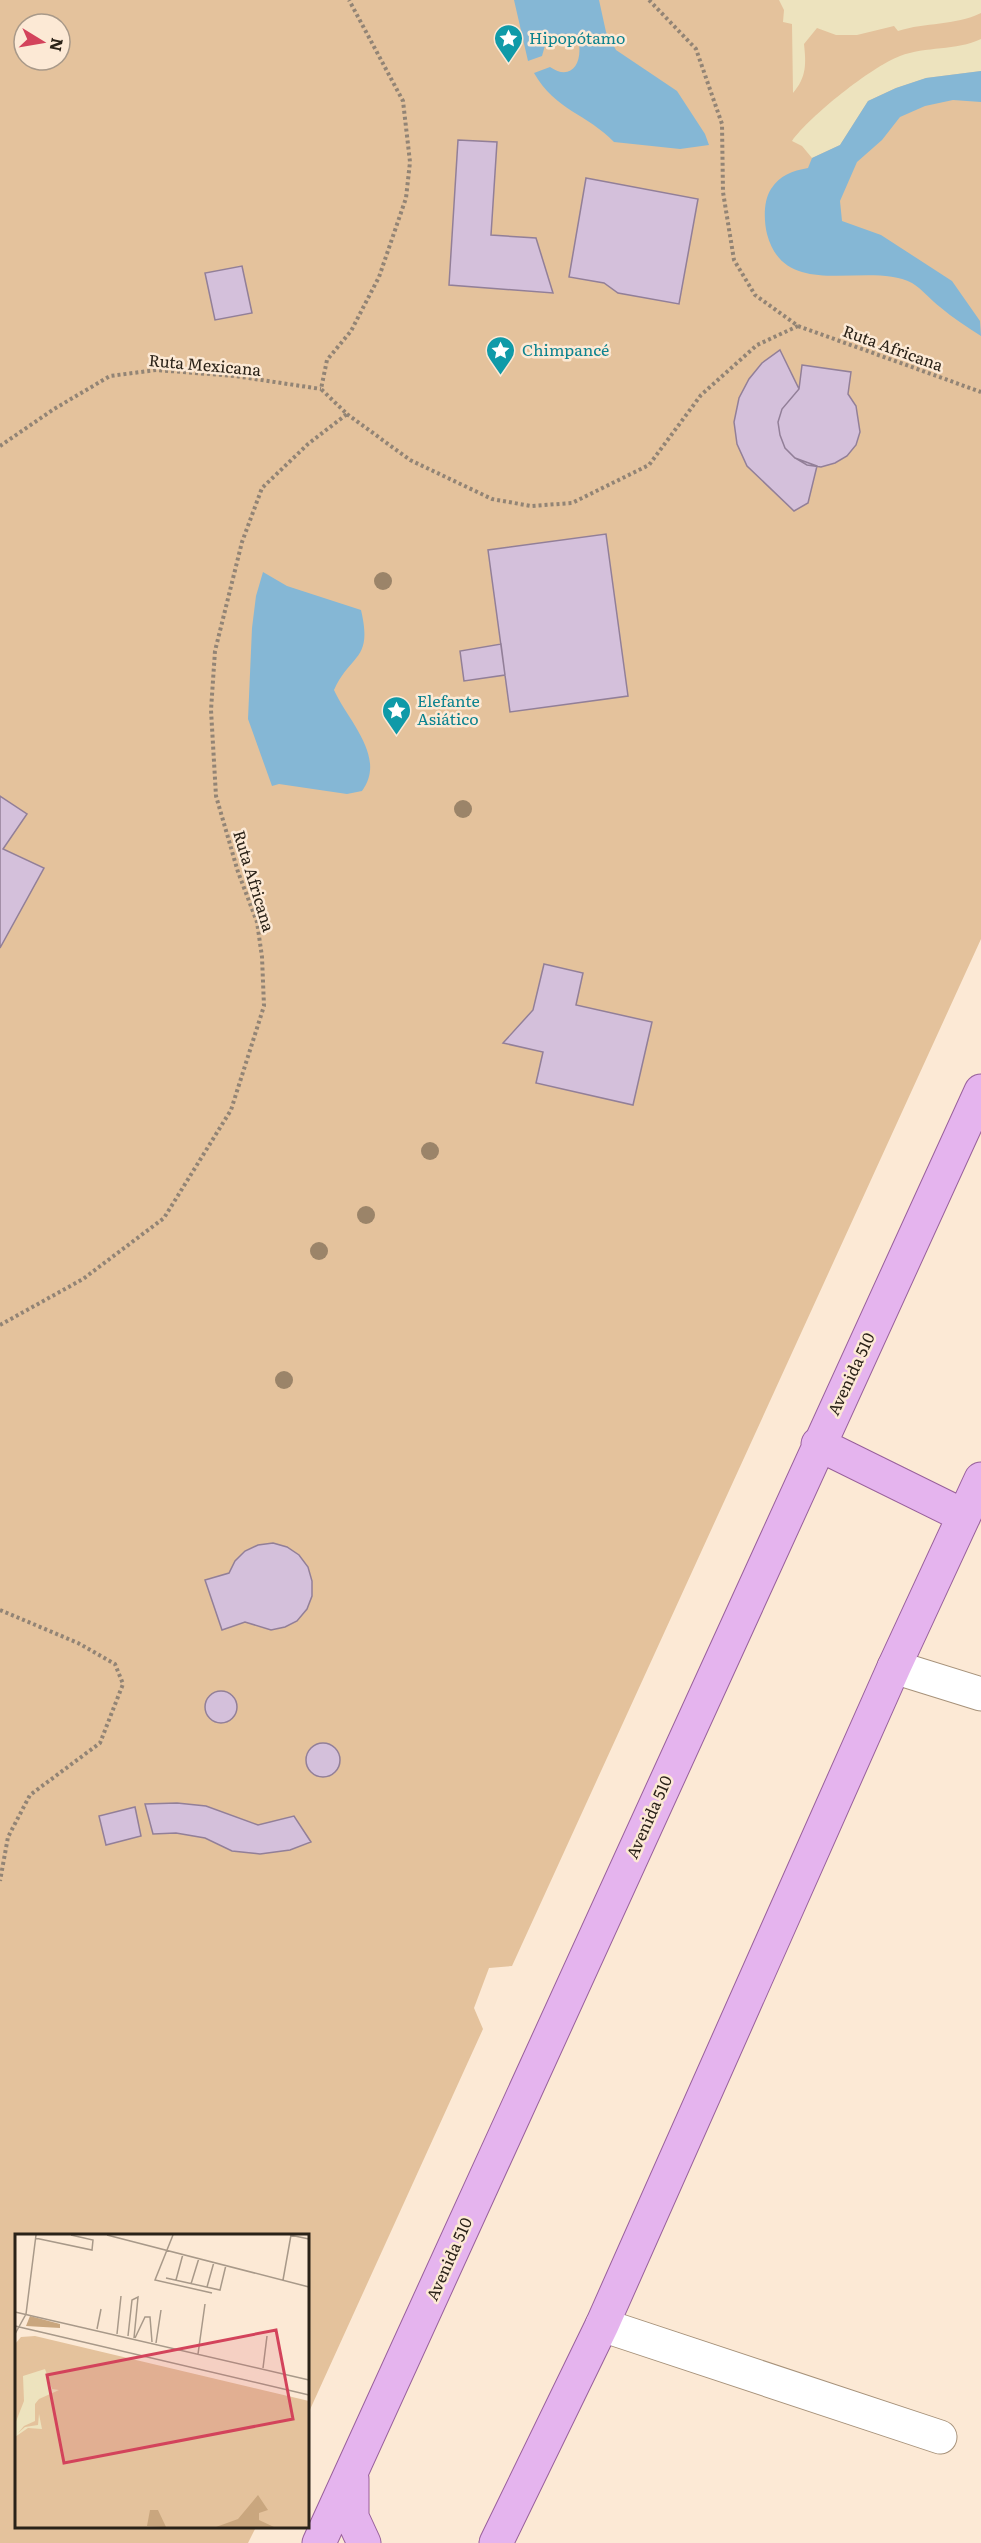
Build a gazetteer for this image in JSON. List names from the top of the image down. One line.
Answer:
{"streets":{"main road":["Avenida 510"],"path":["Ruta Africana","Ruta Mexicana"]},"places":{"place":["Hipopótamo","Chimpancé","Elefante Asiático"]},"north":"right"}
